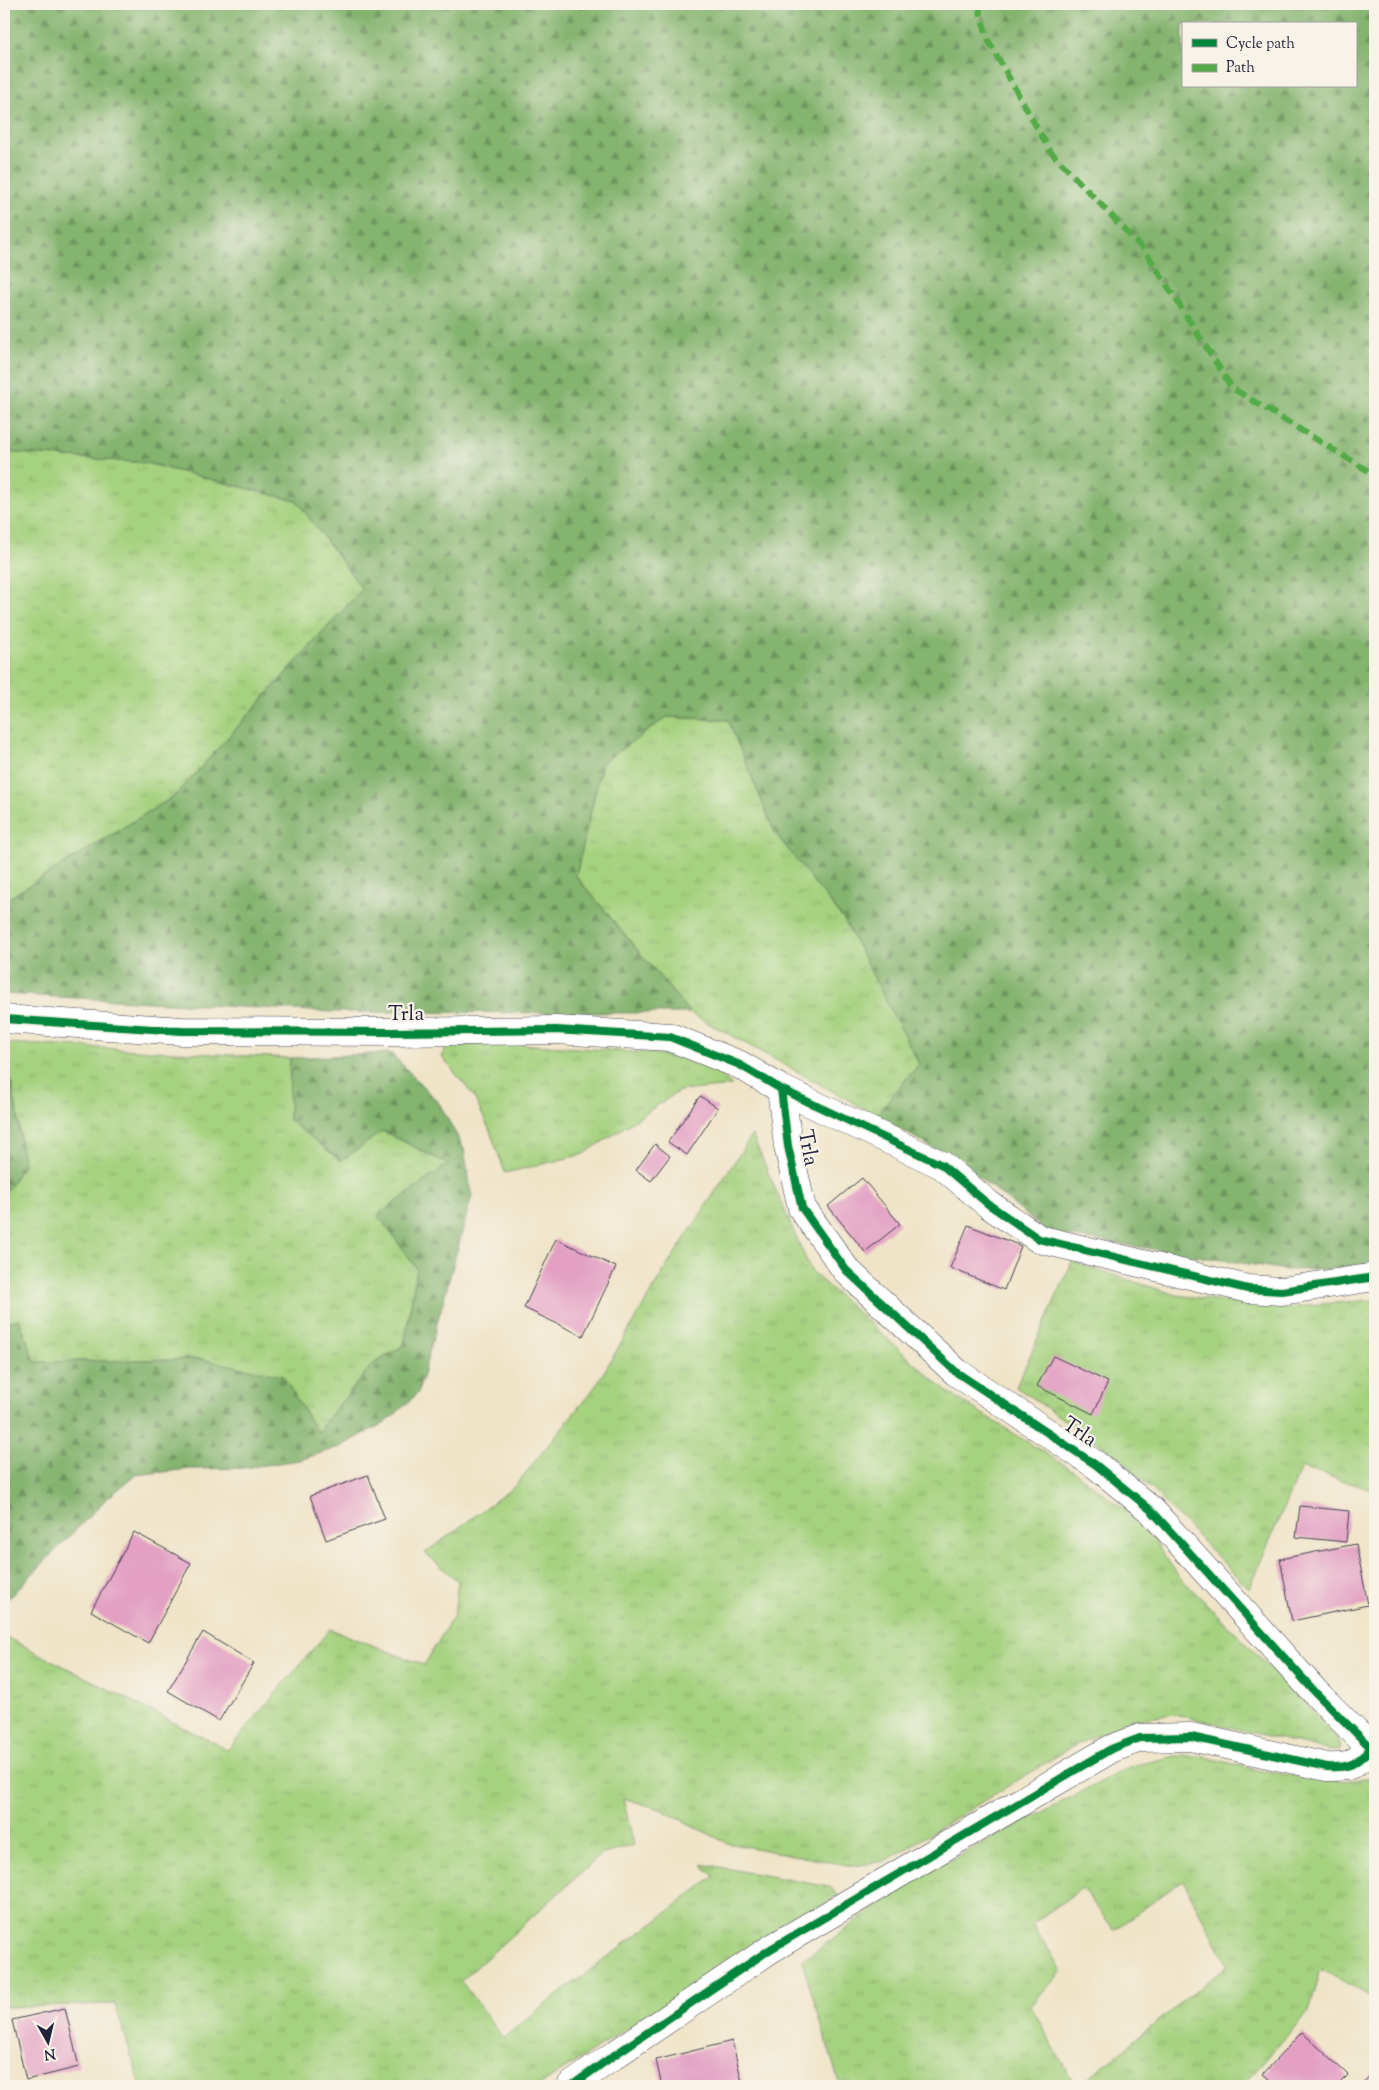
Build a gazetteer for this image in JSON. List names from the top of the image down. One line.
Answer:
{"streets":{"street":["Trla"]},"legend":["Cycle path","Path"],"north":"bottom"}
